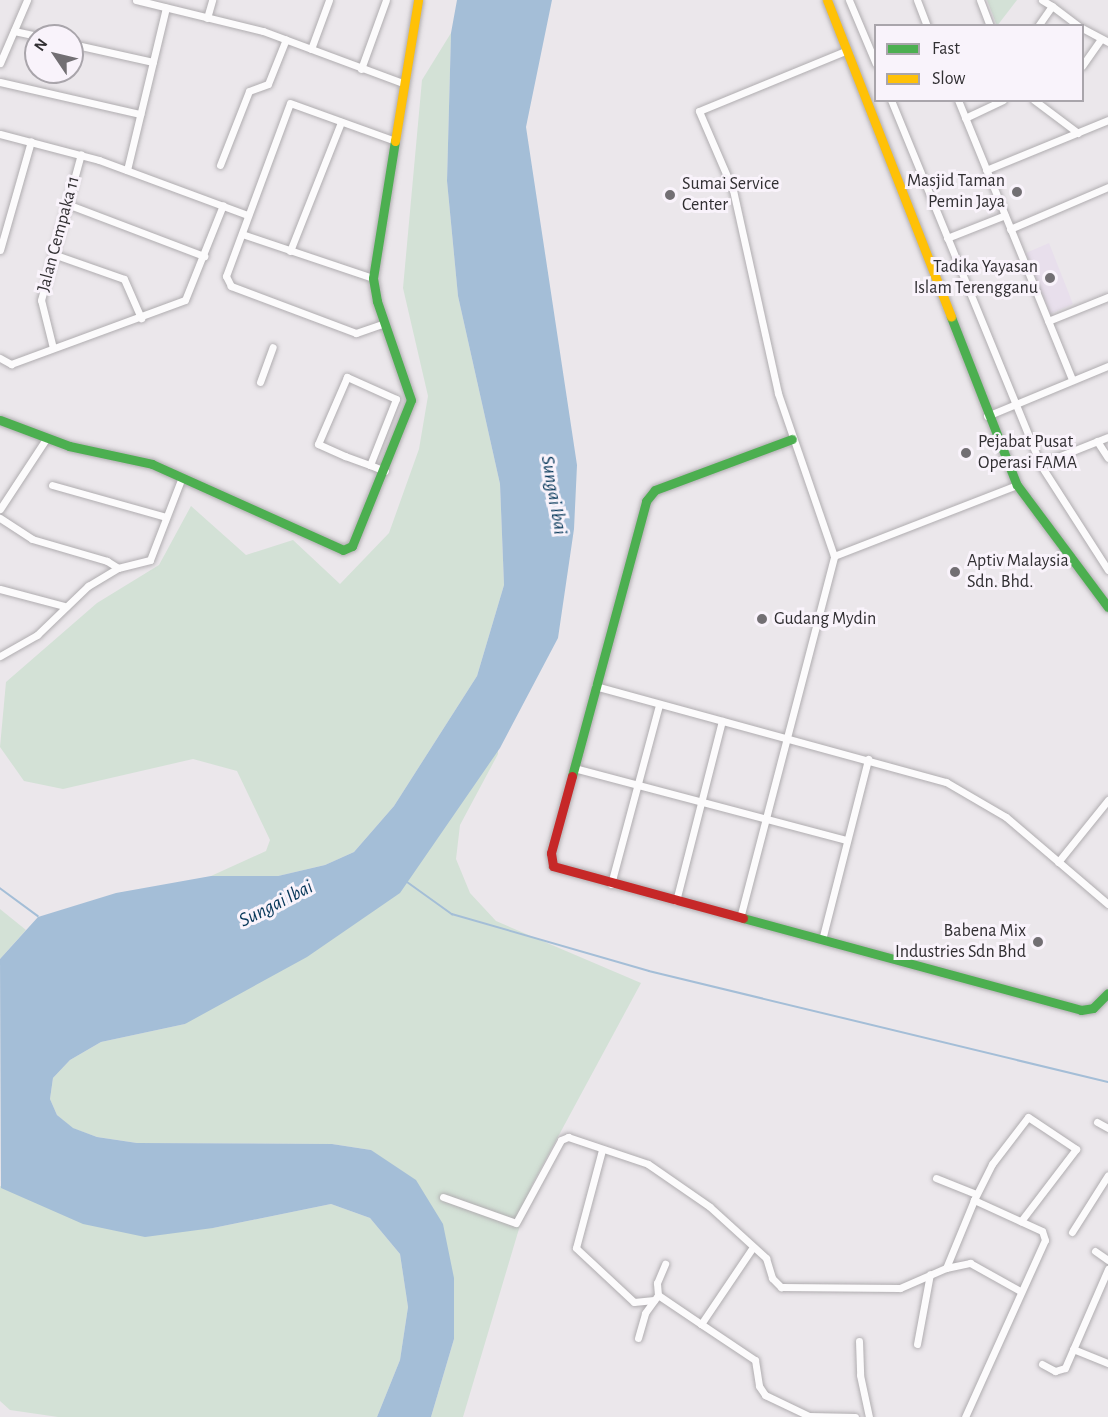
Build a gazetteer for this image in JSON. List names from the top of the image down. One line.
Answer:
{"streets":{"street":["Jalan Cempaka 11"]},"water":["Sungai Ibai"],"places":["Masjid Taman Pemin Jaya","Sumai Service Center","Tadika Yayasan Islam Terengganu","Pejabat Pusat Operasi FAMA","Aptiv Malaysia Sdn. Bhd.","Gudang Mydin","Babena Mix Industries Sdn Bhd"],"legend":["Fast","Slow"],"north":"top left"}
